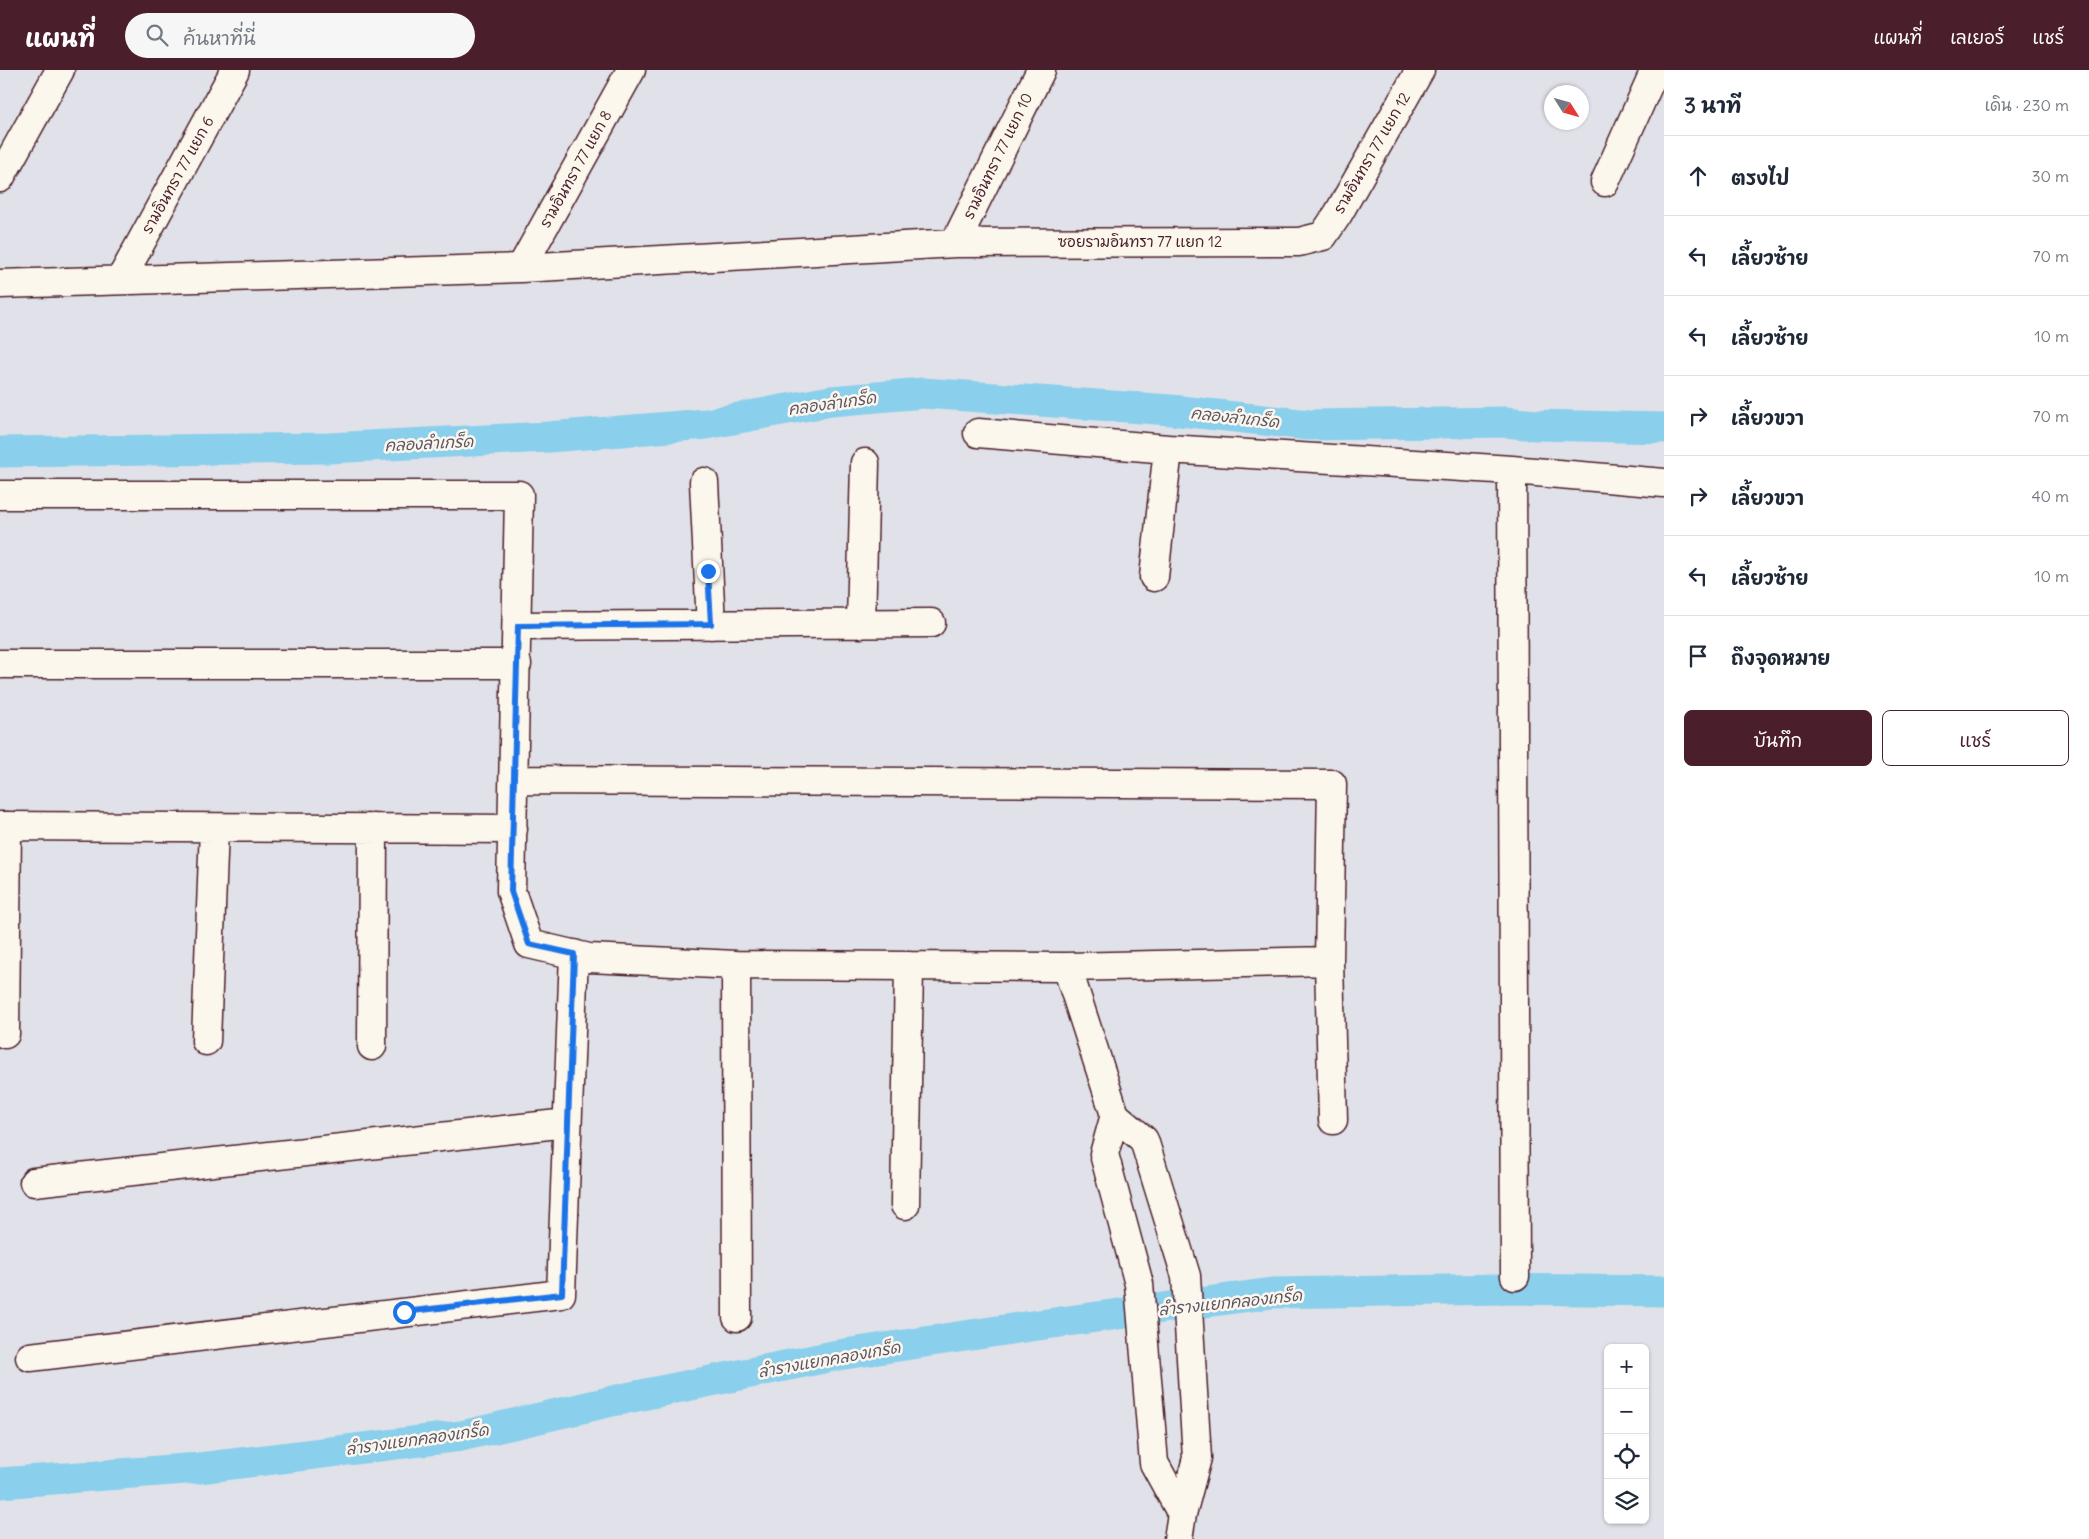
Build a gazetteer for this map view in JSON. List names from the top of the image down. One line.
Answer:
{"streets":{"street":["รามอินทรา 77 แยก 12","รามอินทรา 77 แยก 10","รามอินทรา 77 แยก 8","รามอินทรา 77 แยก 6","ซอยรามอินทรา 77 แยก 12"]},"crossings":[["รามอินทรา 77 แยก 12","ซอยรามอินทรา 77 แยก 12"],["รามอินทรา 77 แยก 10","ซอยรามอินทรา 77 แยก 12"],["รามอินทรา 77 แยก 8","ซอยรามอินทรา 77 แยก 12"],["รามอินทรา 77 แยก 6","ซอยรามอินทรา 77 แยก 12"]],"water":["คลองลำเกร็ด","ลำรางแยกคลองเกร็ด"],"north":"bottom right","page":{"header":"แผนที่","search":"ค้นหาที่นี่","nav":["แผนที่","เลเยอร์","แชร์"],"heading":["3 นาที","เดิน · 230 m"],"list":[["ตรงไป","30 m"],["เลี้ยวซ้าย","70 m"],["เลี้ยวซ้าย","10 m"],["เลี้ยวขวา","70 m"],["เลี้ยวขวา","40 m"],["เลี้ยวซ้าย","10 m"],"ถึงจุดหมาย"],"buttons":["บันทึก","แชร์"],"map_buttons":["+","−"]}}
